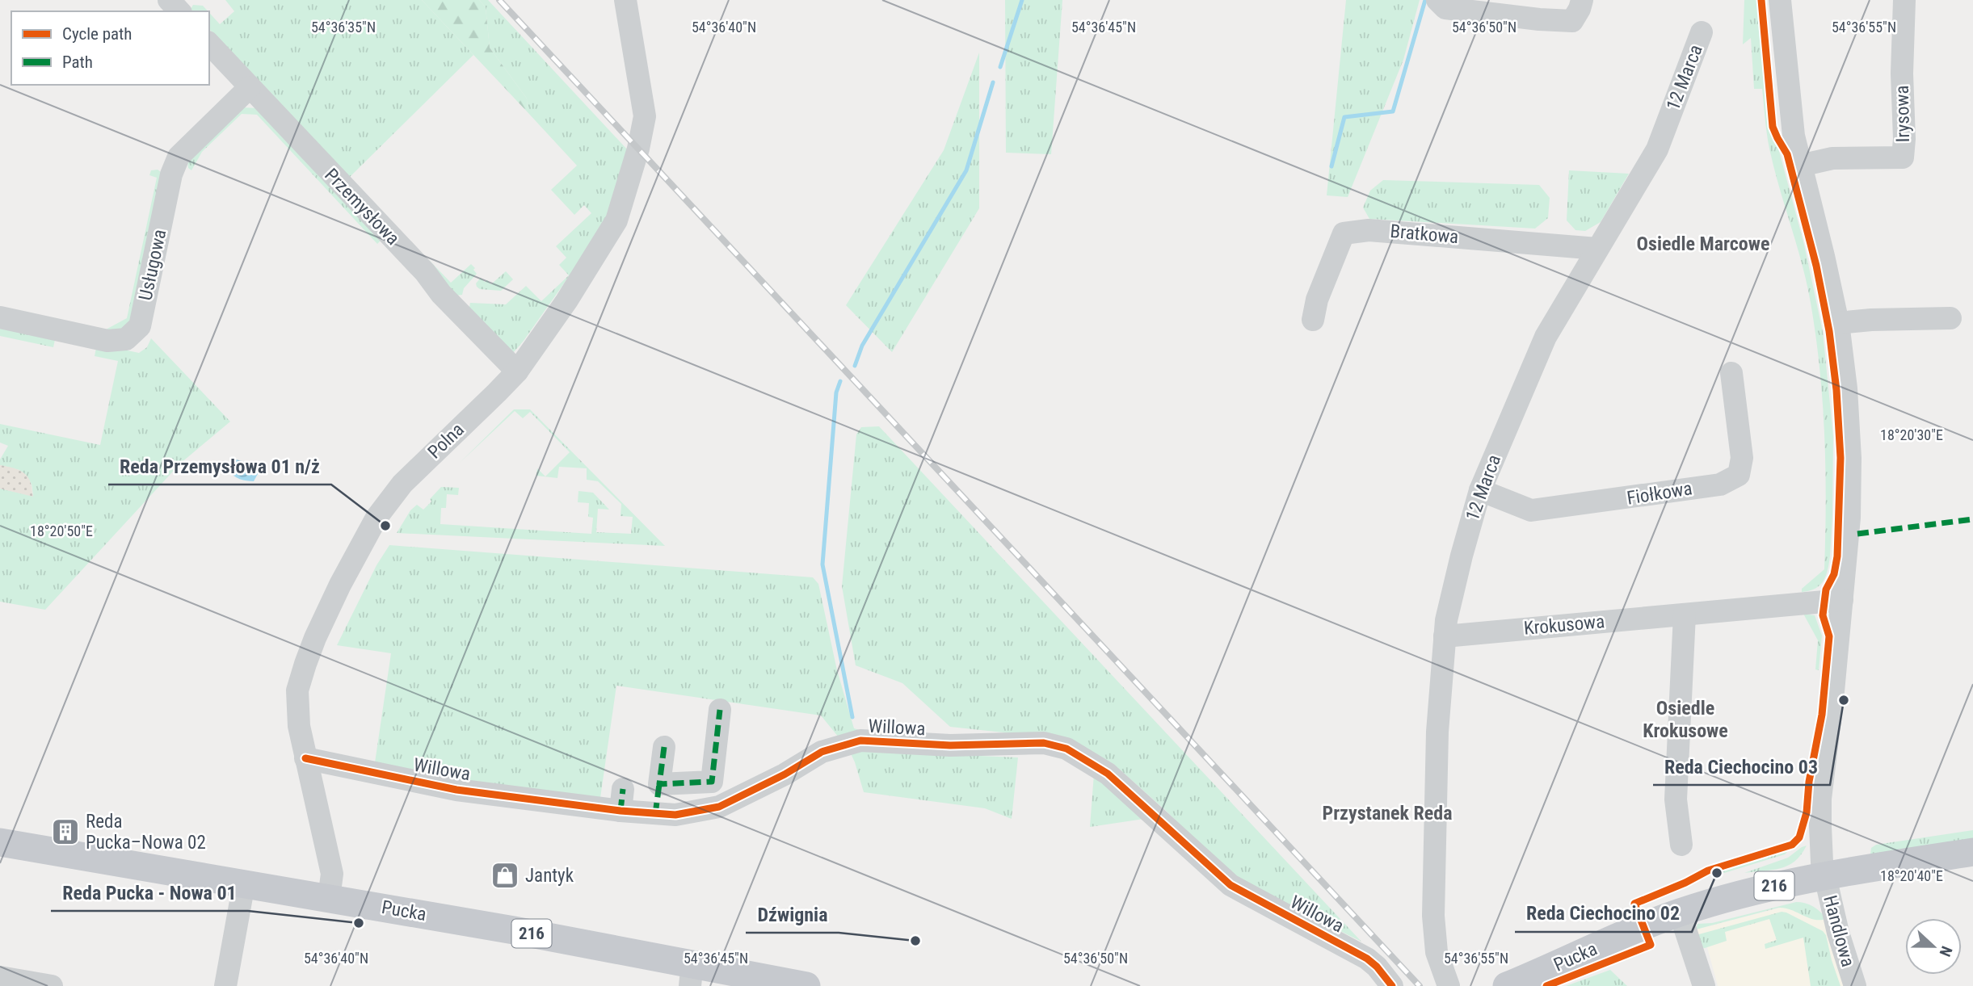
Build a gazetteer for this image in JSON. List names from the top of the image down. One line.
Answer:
{"streets":{"main road":["216","Pucka"],"street":["12 Marca","Irysowa","Przemysłowa","Bratkowa","Usługowa","Polna","Fiołkowa","Krokusowa","Willowa","Handlowa"]},"crossings":[["12 Marca","Bratkowa"],["12 Marca","Fiołkowa"],["12 Marca","Krokusowa"],["Przemysłowa","Usługowa"],["Przemysłowa","Polna"],["Polna","Willowa"],["Polna","Pucka"],["Pucka","Handlowa"]],"districts":["Osiedle Marcowe","Osiedle Krokusowe","Przystanek Reda"],"places":{"other":["Reda Przemysłowa 01 n/ż","Reda Ciechocino 03","Reda Ciechocino 02","Reda Pucka - Nowa 01","Dźwignia"],"building":["Reda Pucka–Nowa 02"],"shop":["Jantyk"]},"legend":["Cycle path","Path"],"north":"right","coordinates":["54°36'35\"N","54°36'40\"N","54°36'45\"N","54°36'50\"N","54°36'55\"N","18°20'30\"E","18°20'50\"E","18°20'40\"E"]}
